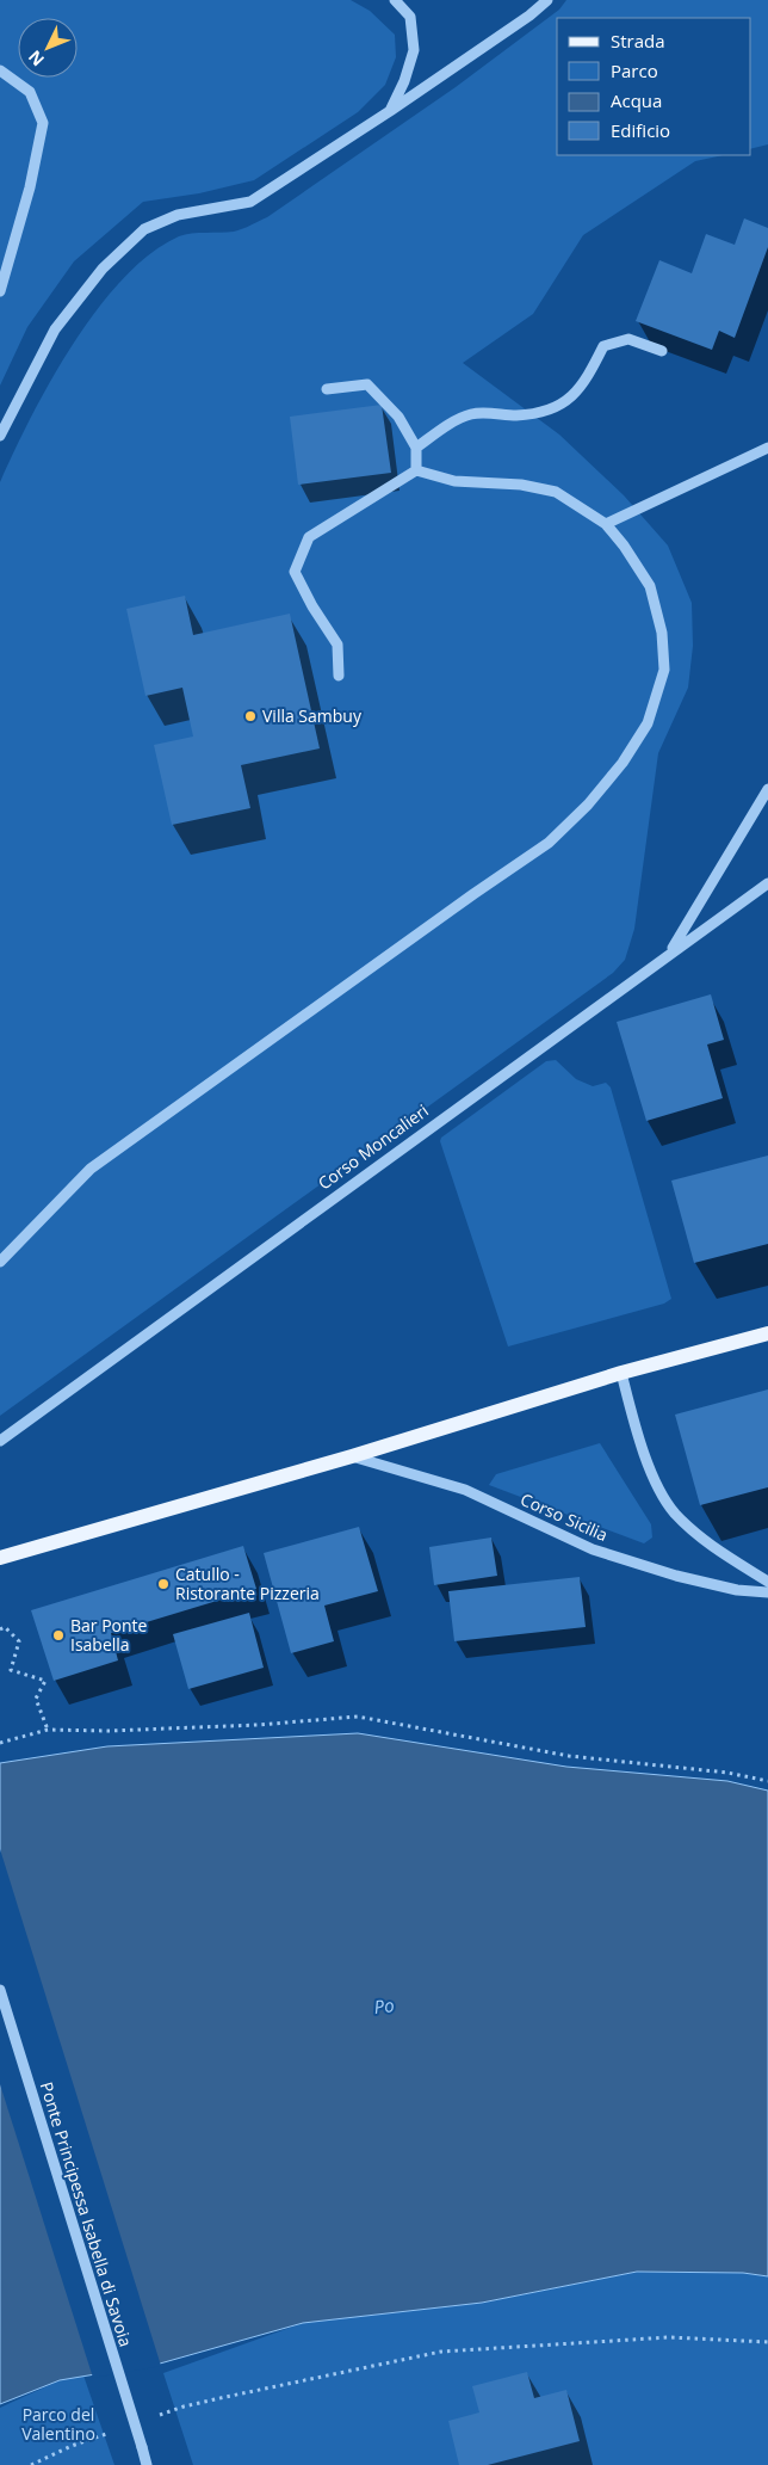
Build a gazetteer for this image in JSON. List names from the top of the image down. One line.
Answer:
{"streets":{"street":["Corso Moncalieri","Corso Sicilia","Ponte Principessa Isabella di Savoia"]},"water":["Po"],"parks":["Parco del Valentino"],"places":["Villa Sambuy","Catullo - Ristorante Pizzeria","Bar Ponte Isabella"],"legend":["Strada","Parco","Acqua","Edificio"],"north":"bottom left"}
